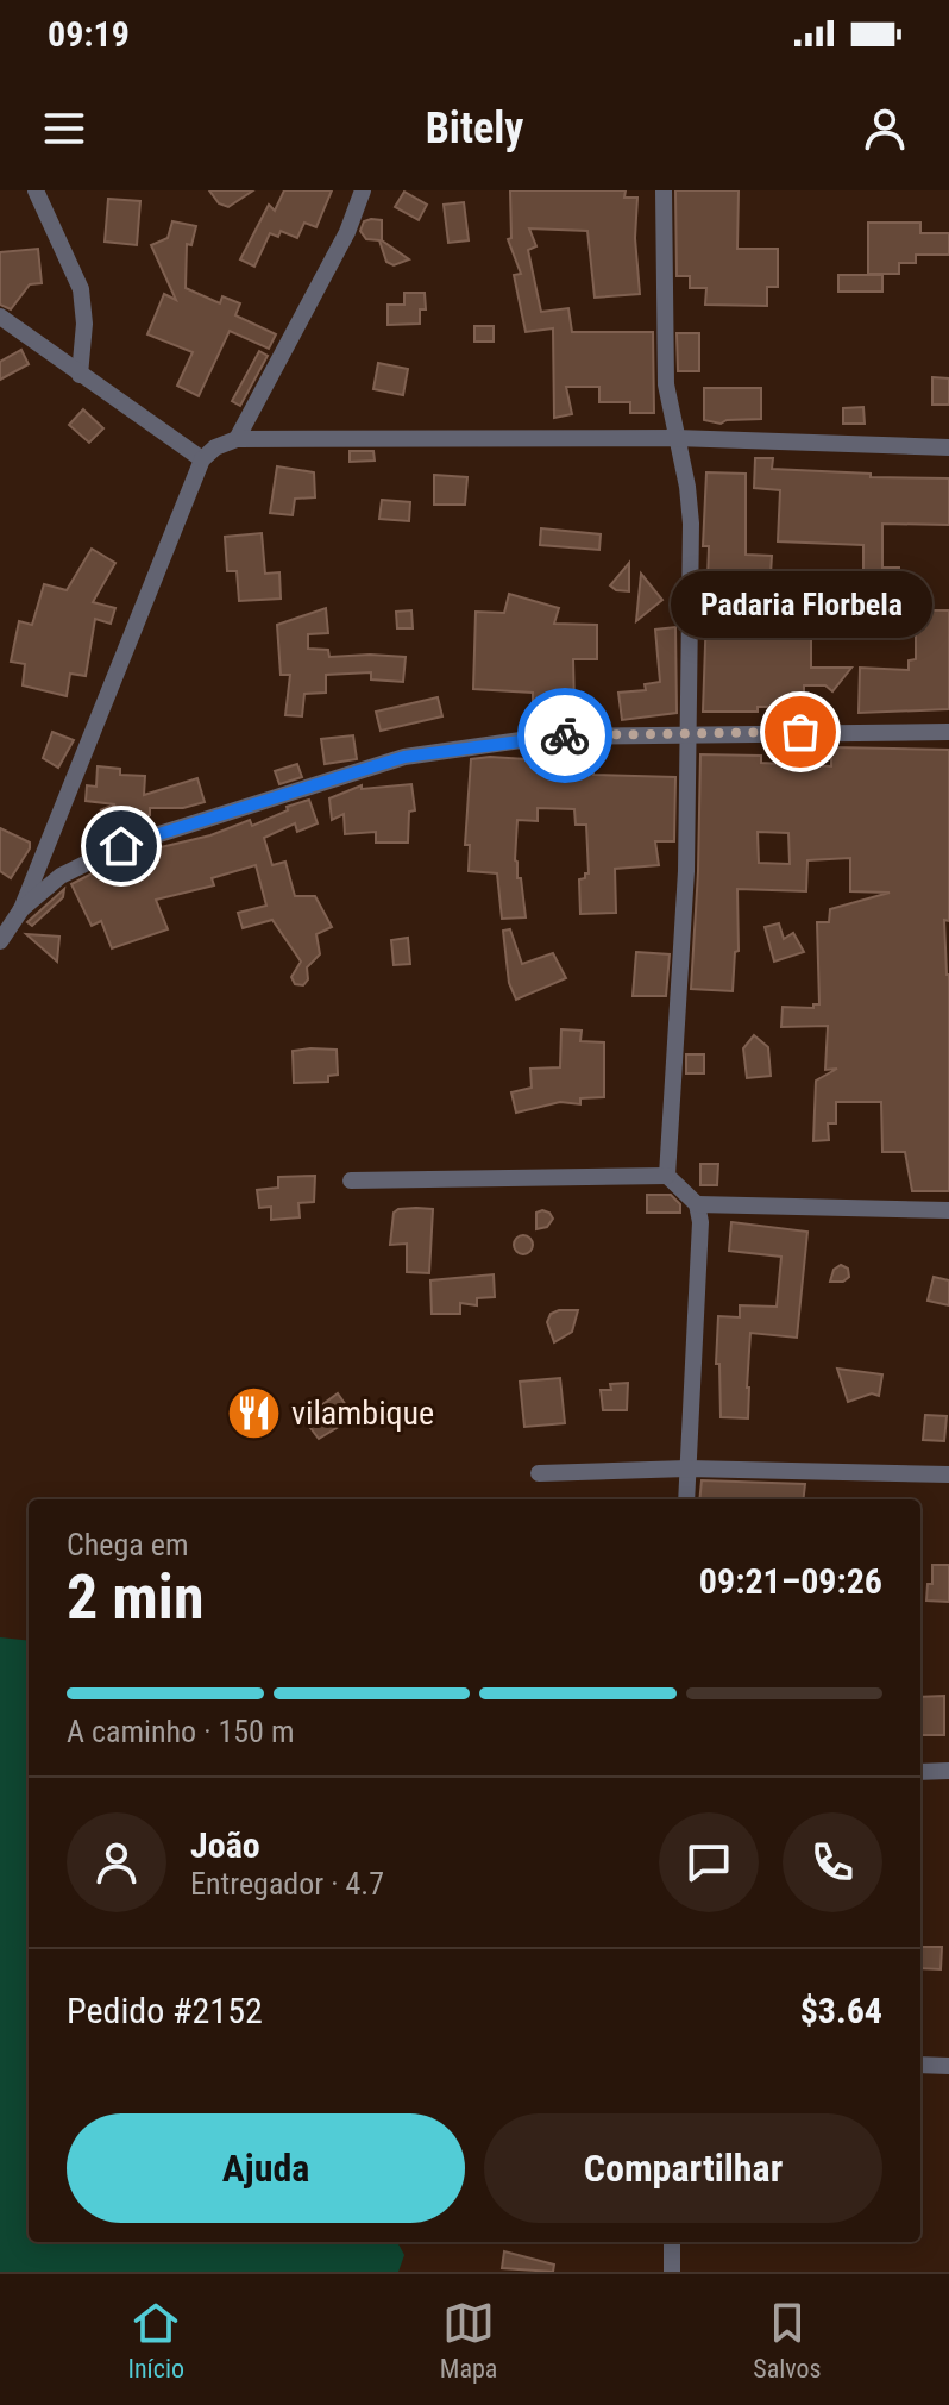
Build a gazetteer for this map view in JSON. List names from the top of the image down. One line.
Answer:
{"places":{"other":["Padaria Florbela"],"restaurant":["vilambique"]},"page":{"status":"09:19","header":"Bitely","bubble":"Padaria Florbela","heading":["2 min","Chega em","09:21–09:26"],"panel":["João","Entregador · 4.7","Pedido #2152","$3.64"],"bar":"A caminho · 150 m","buttons":["Ajuda","Compartilhar"],"tabs":["Início","Mapa","Salvos"]}}
